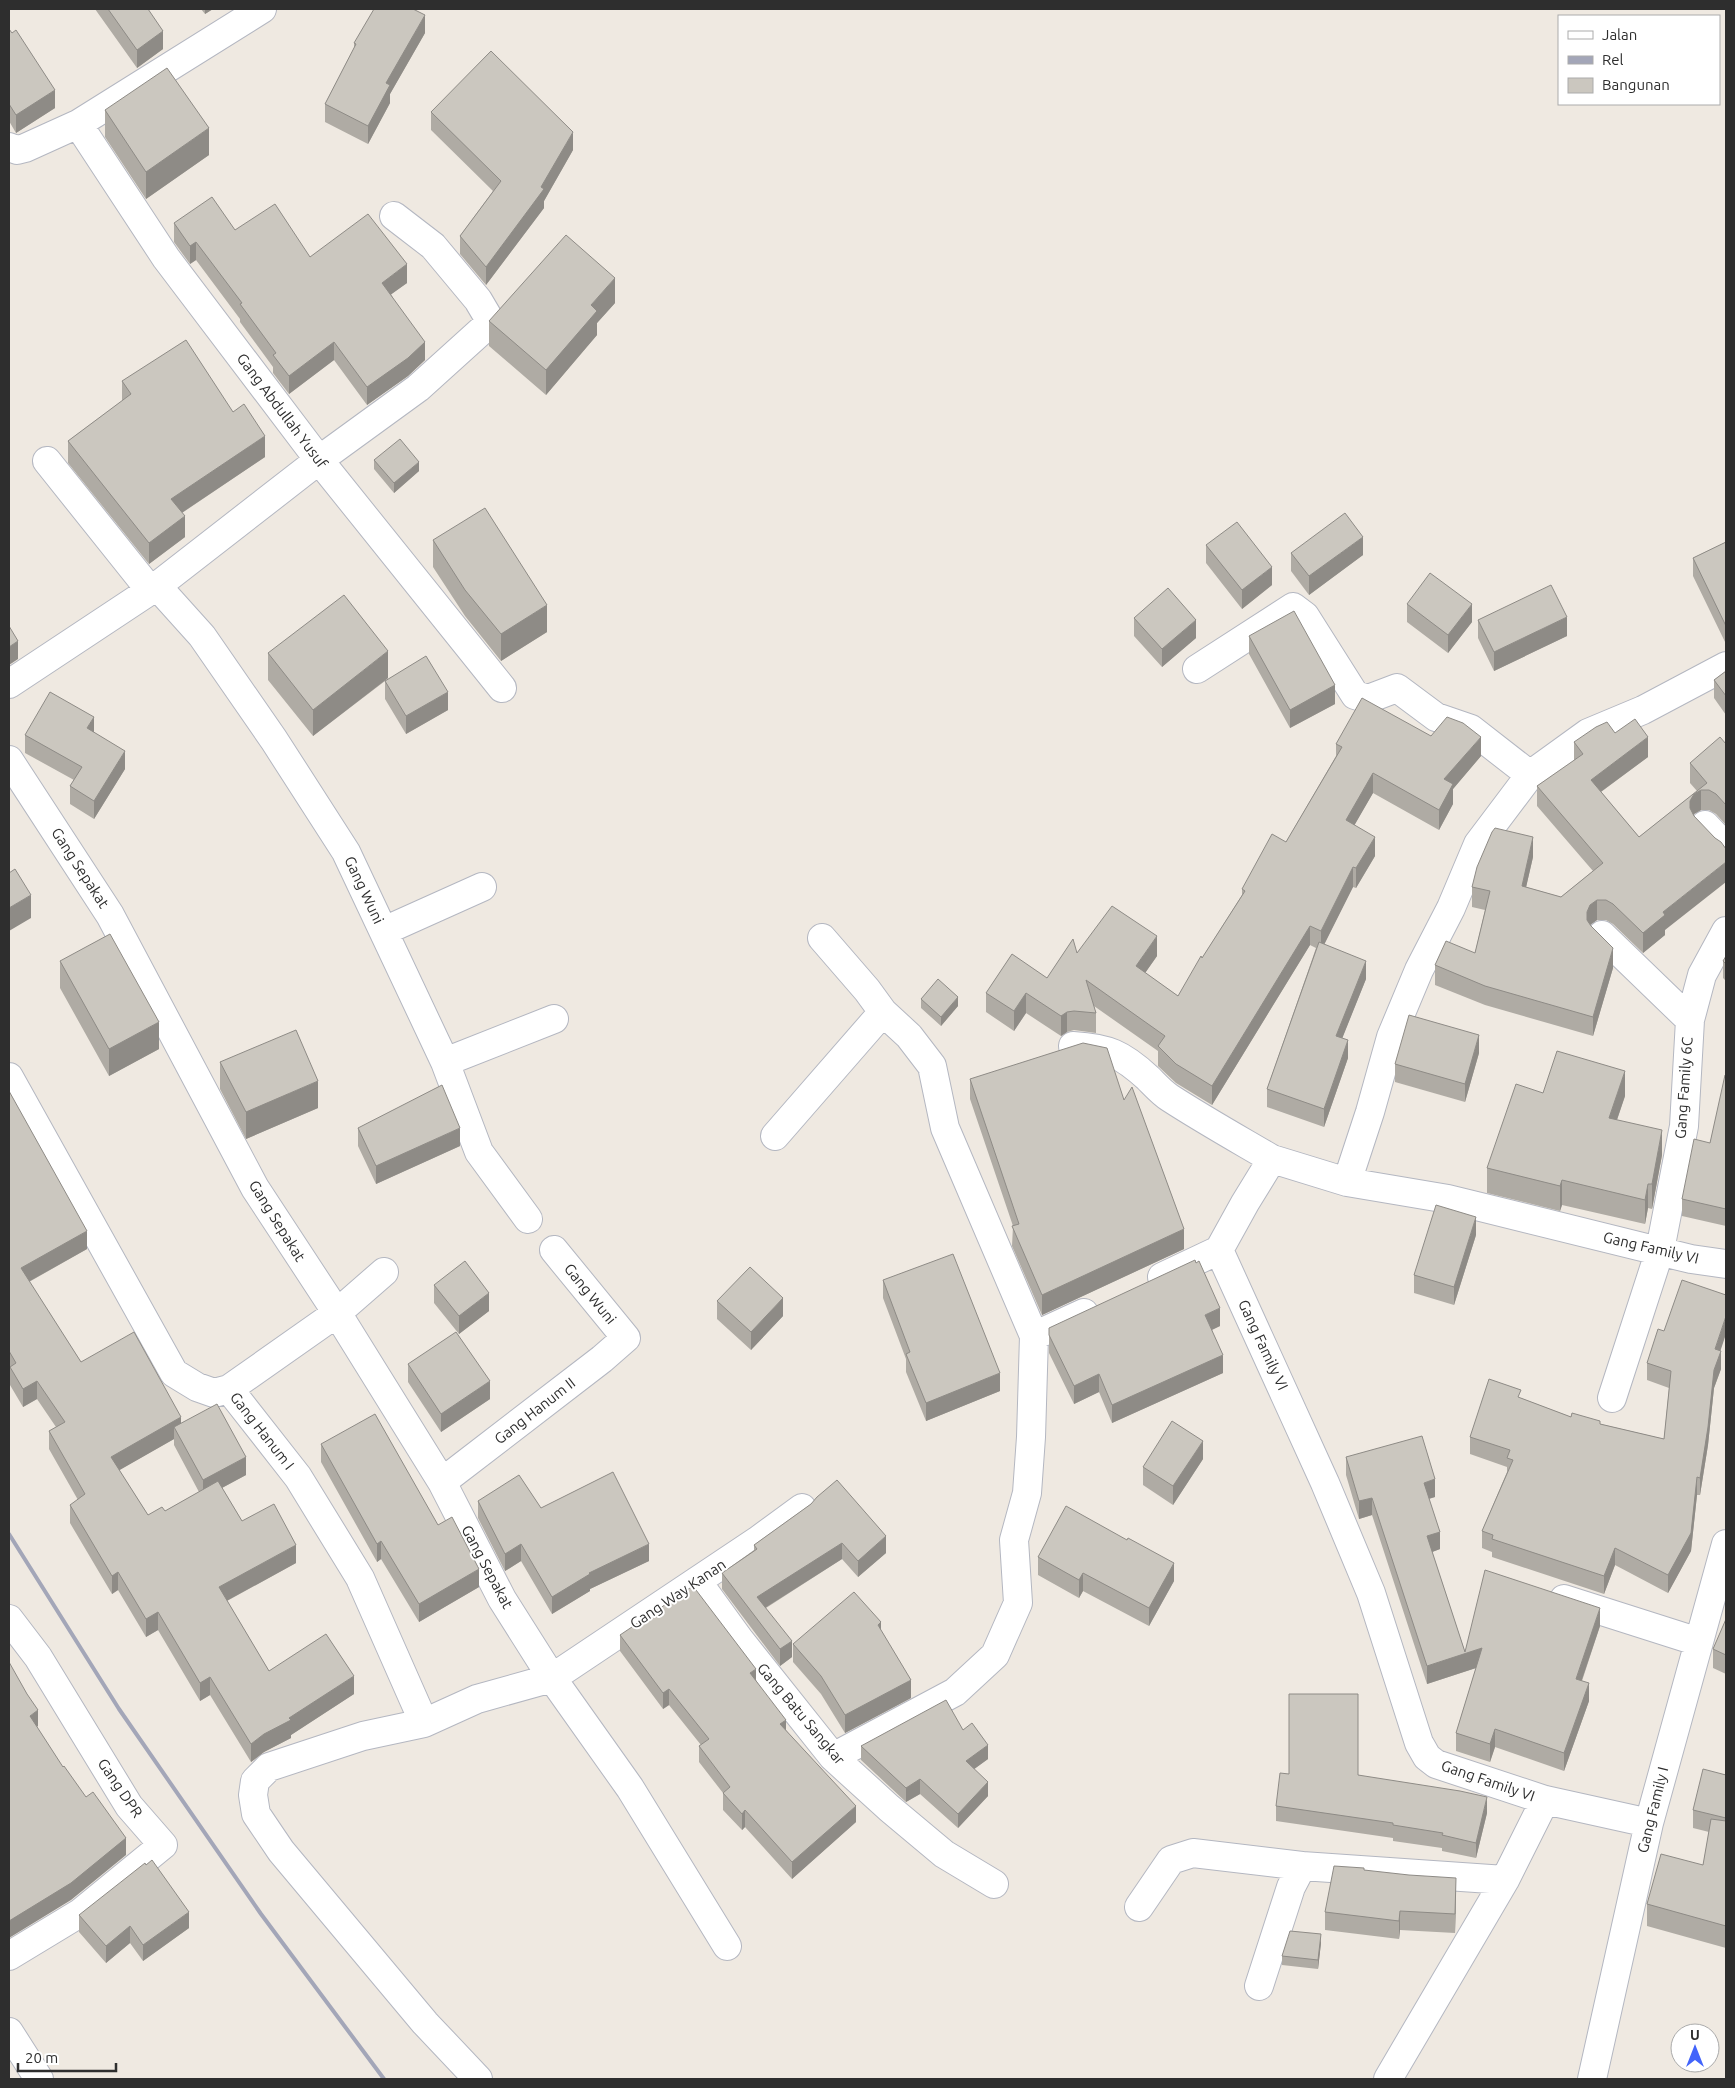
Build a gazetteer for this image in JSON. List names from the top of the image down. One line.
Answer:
{"streets":{"street":["Gang Abdullah Yusuf","Gang Sepakat","Gang Wuni","Gang Family 6C","Gang Family VI","Gang Hanum II","Gang Hanum I","Gang Way Kanan","Gang Batu Sangkar","Gang DPR","Gang Family I"]},"crossings":[["Gang Sepakat","Gang Hanum II"],["Gang Sepakat","Gang Way Kanan"],["Gang Wuni","Gang Hanum II"],["Gang Family 6C","Gang Family VI"],["Gang Family VI","Gang Family I"],["Gang Hanum I","Gang Way Kanan"],["Gang Way Kanan","Gang Batu Sangkar"]],"legend":["Jalan","Rel","Bangunan"],"scale_bar":"20 m","north":"top"}
